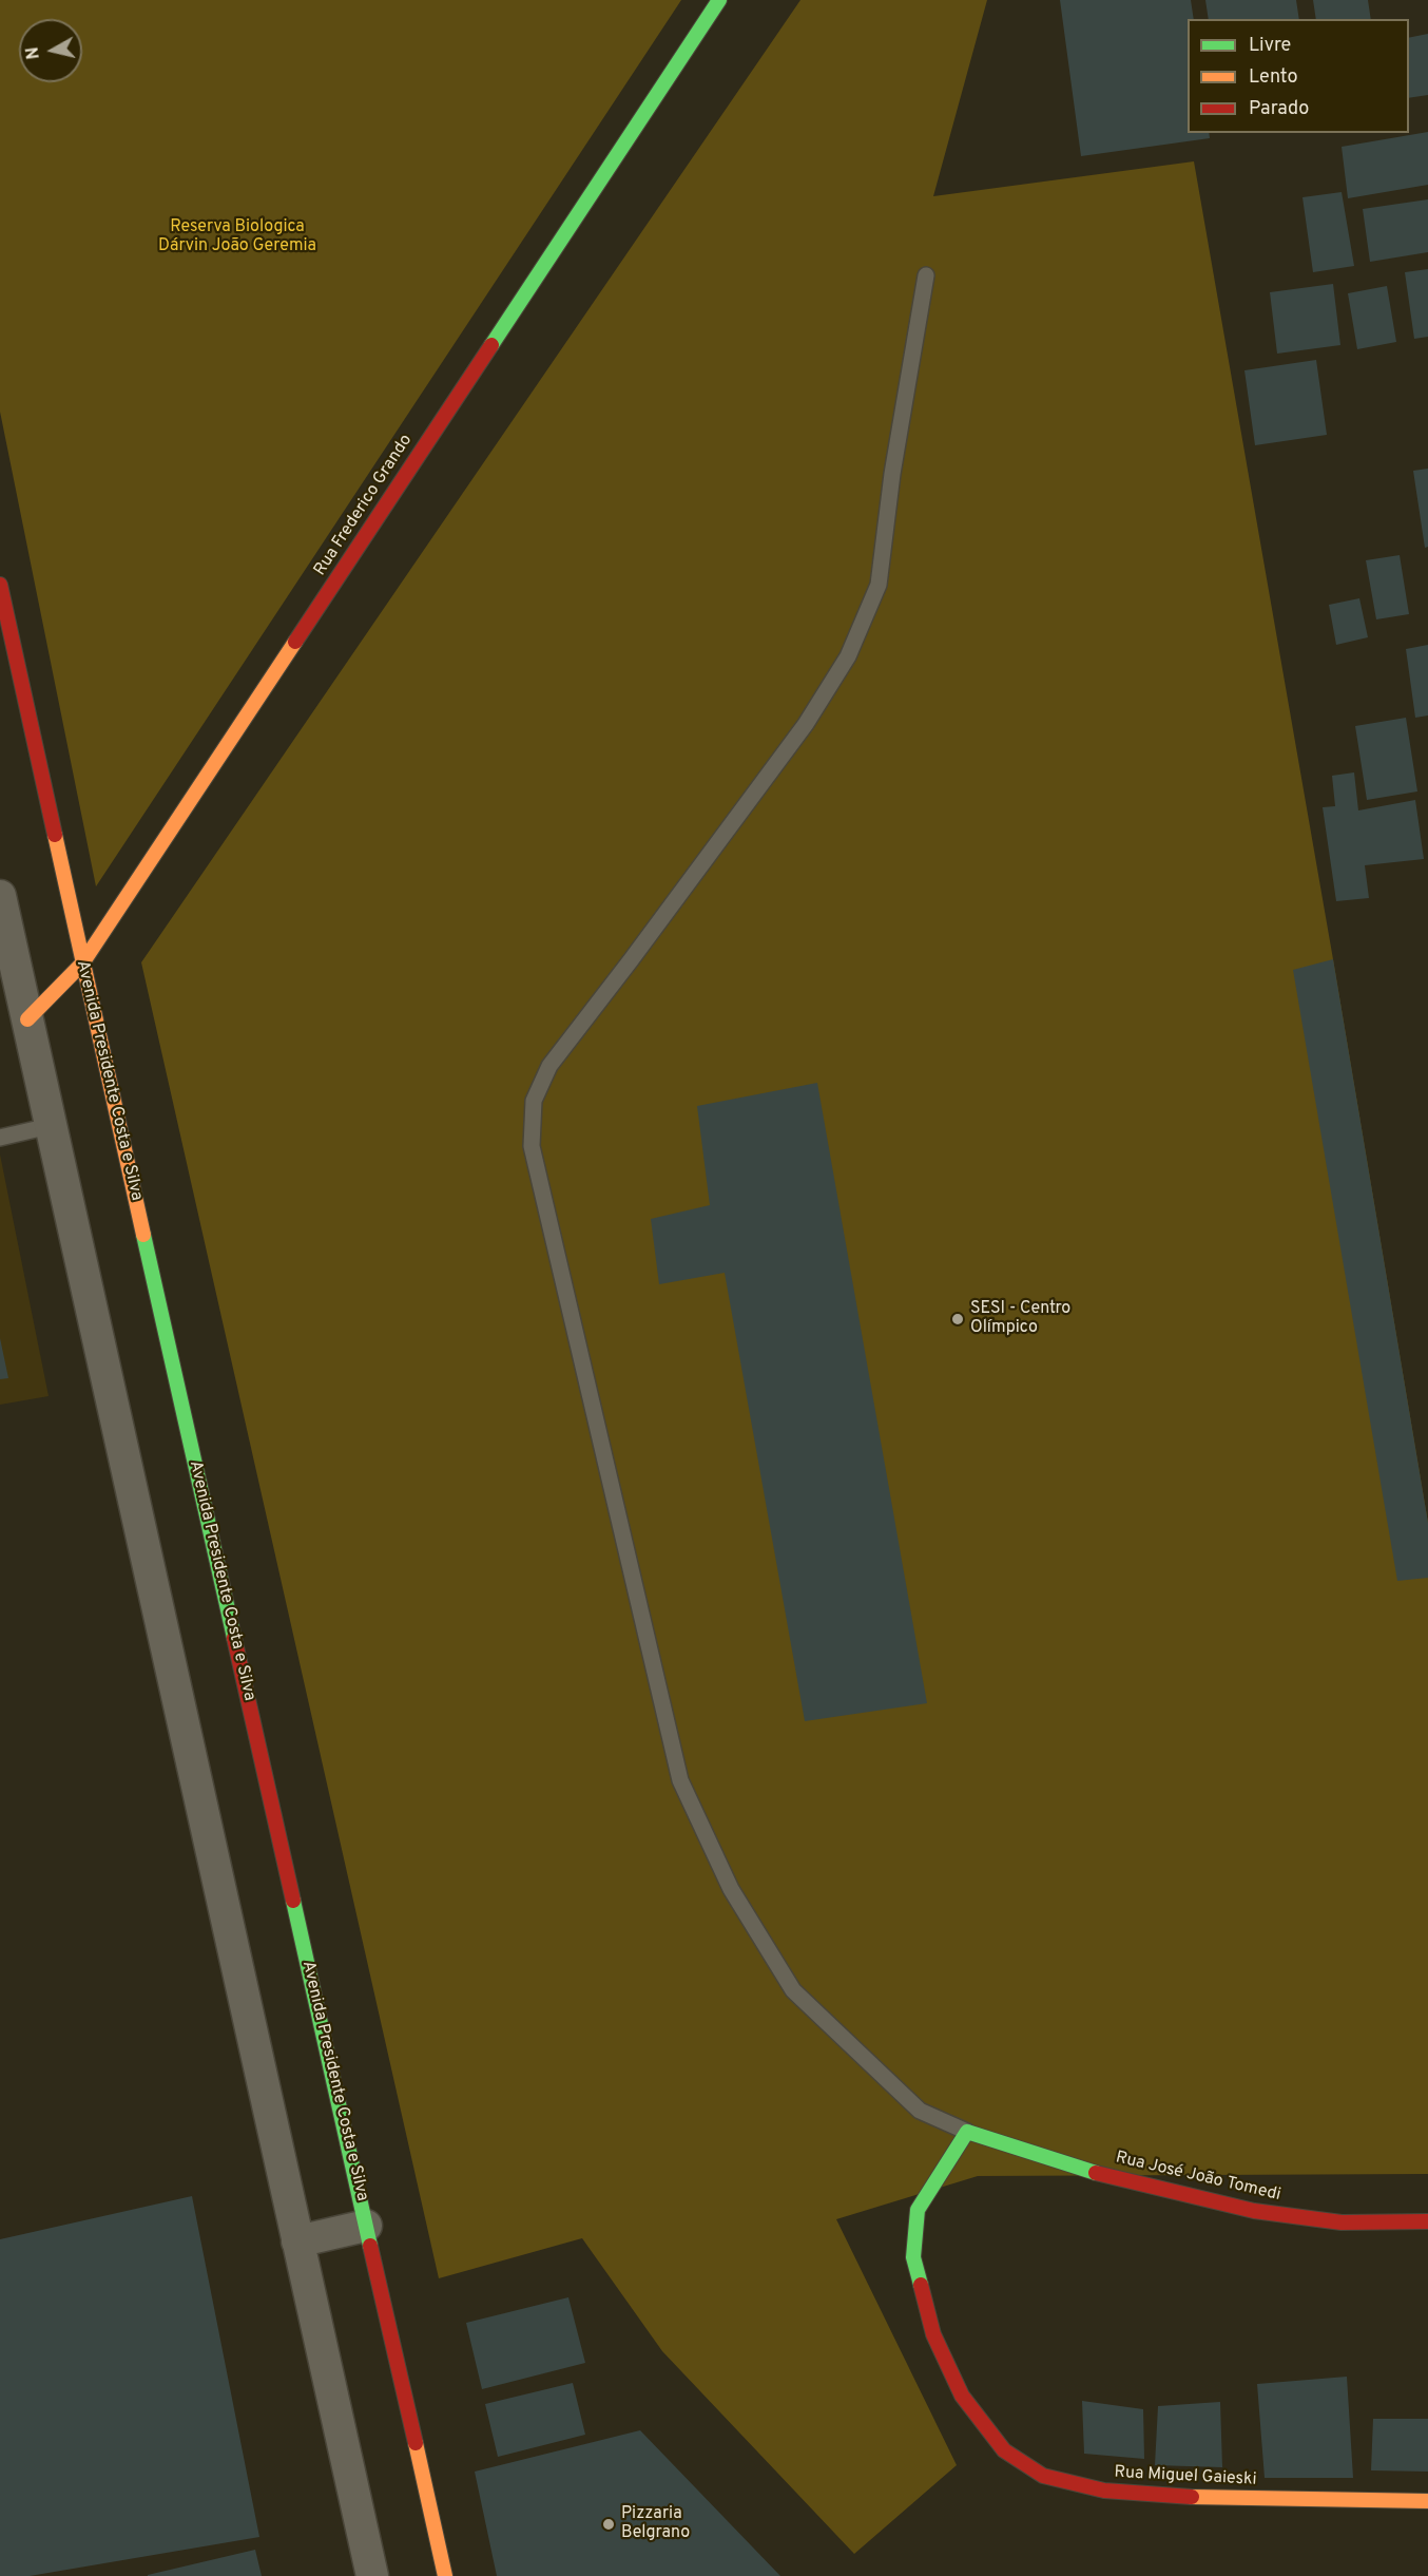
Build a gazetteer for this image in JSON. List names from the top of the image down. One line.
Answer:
{"streets":{"street":["Rua Frederico Grando","Avenida Presidente Costa e Silva","Rua José João Tomedi","Rua Miguel Gaieski"]},"crossings":[["Rua Frederico Grando","Avenida Presidente Costa e Silva"],["Rua José João Tomedi","Rua Miguel Gaieski"]],"parks":["Reserva Biologica Dárvin João Geremia"],"places":["SESI - Centro Olímpico","Pizzaria Belgrano"],"legend":["Livre","Lento","Parado"],"north":"left"}
